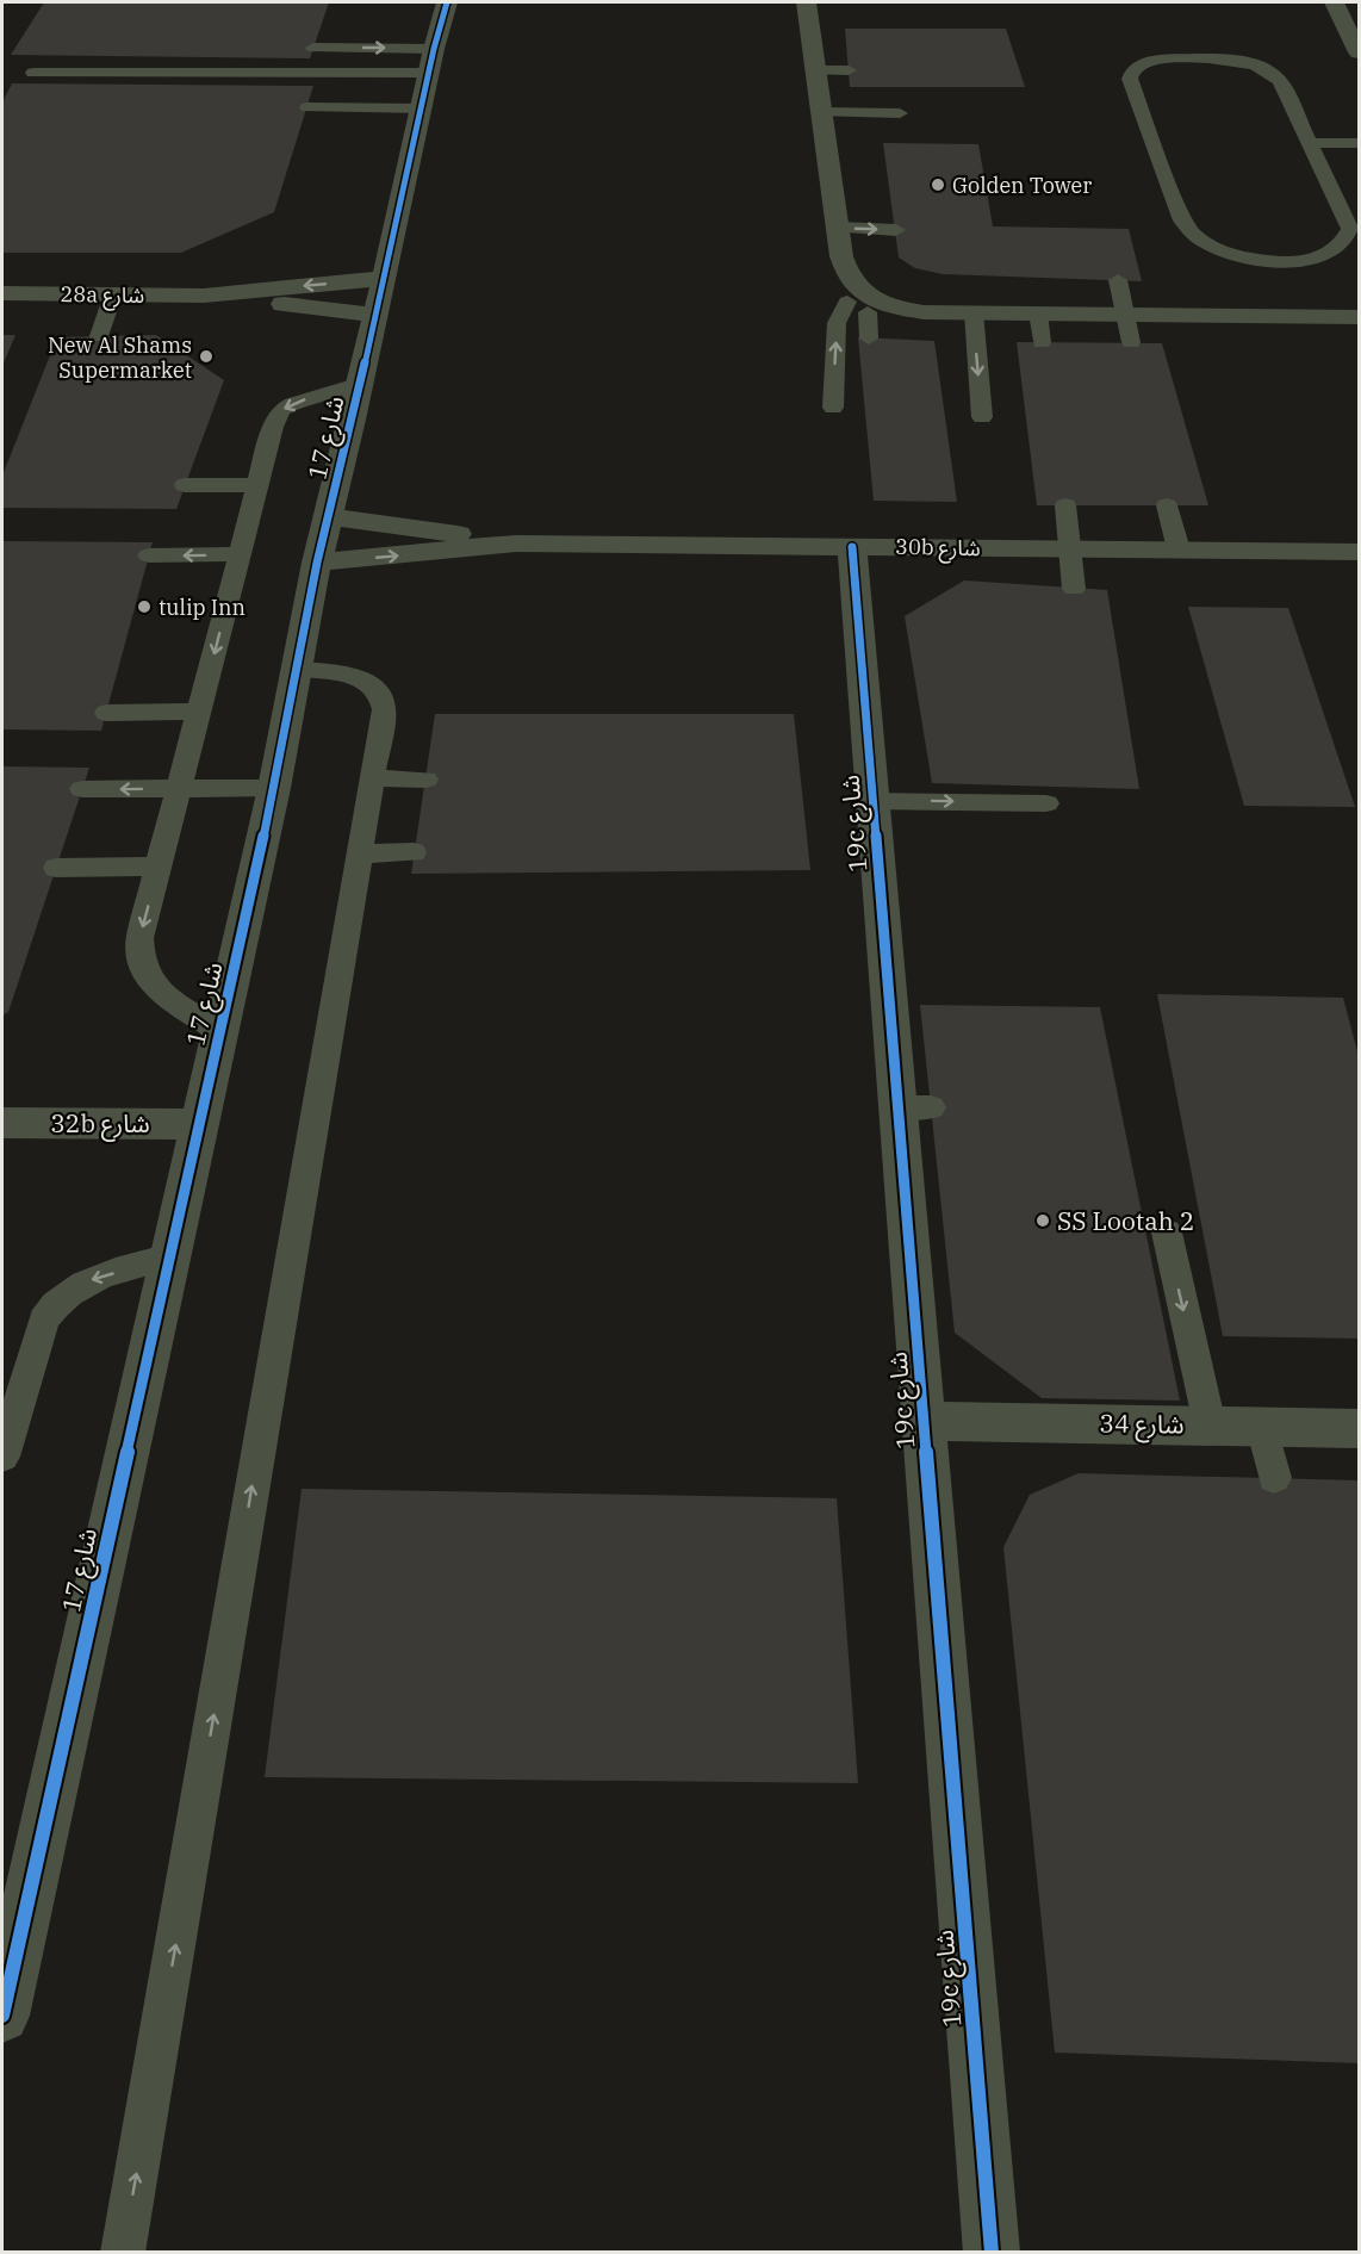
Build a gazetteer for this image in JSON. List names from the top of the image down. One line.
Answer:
{"streets":{"street":["28a شارع","شارع 17","30b شارع","19c شارع","32b شارع","شارع 34"]},"crossings":[["28a شارع","شارع 17"],["شارع 17","30b شارع"],["شارع 17","32b شارع"],["30b شارع","19c شارع"],["19c شارع","شارع 34"]],"places":["Golden Tower","New Al Shams Supermarket","tulip Inn","SS Lootah 2"]}
